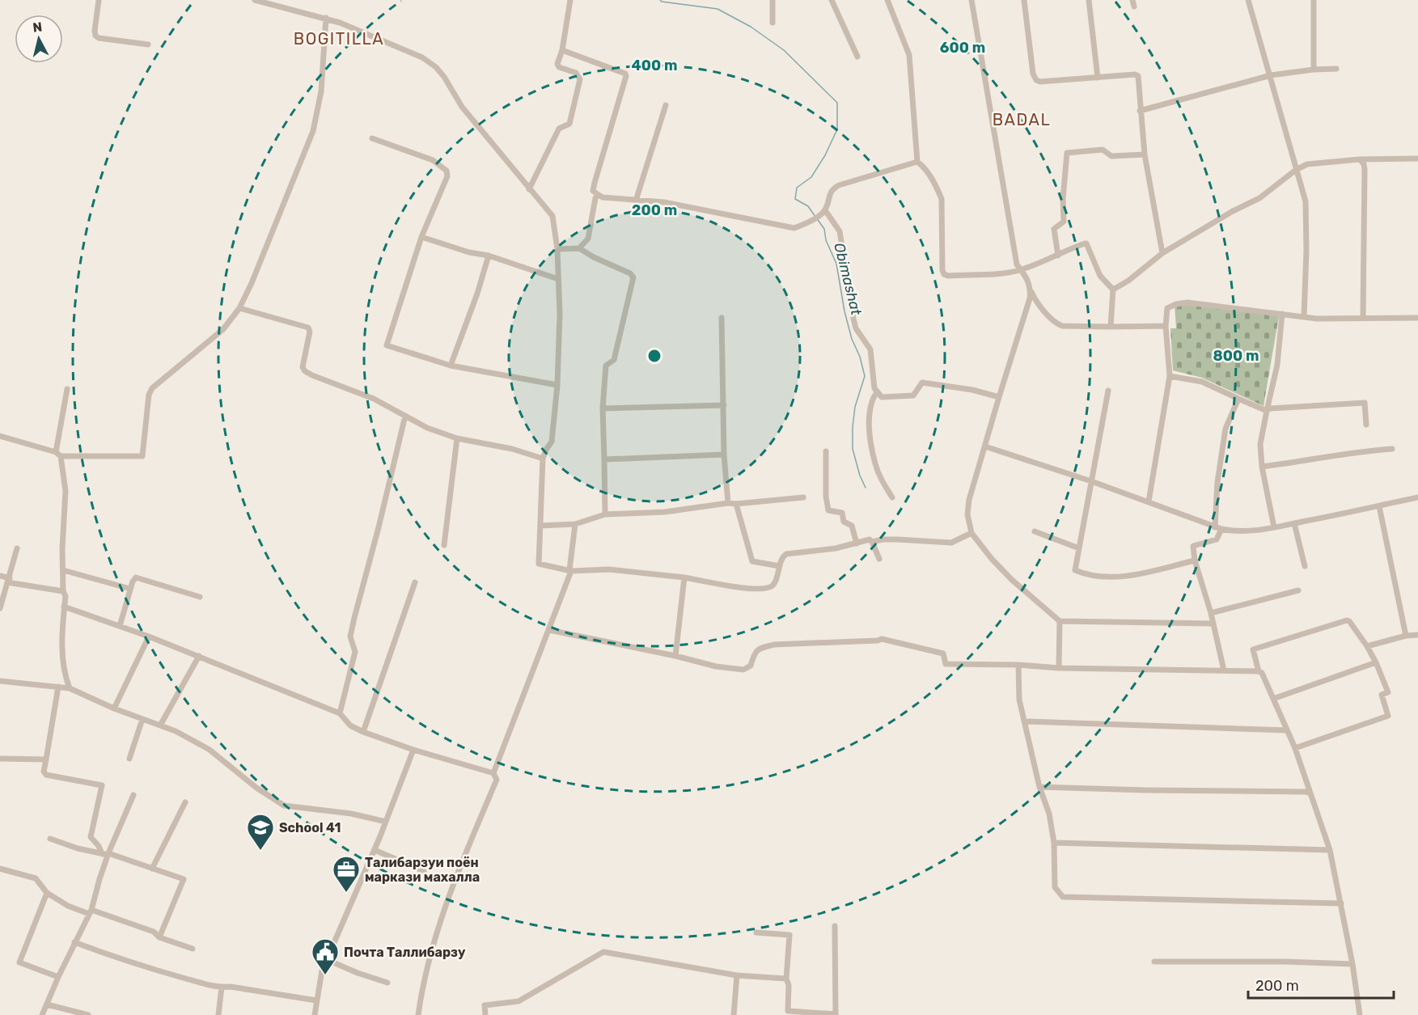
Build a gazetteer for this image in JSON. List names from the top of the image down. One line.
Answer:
{"districts":["BOGITILLA","BADAL"],"water":["Obimashat"],"places":{"school or university":["School 41"],"office":["Талибарзуи поён маркази махалла"],"public building":["Почта Таллибарзу"]},"scale_bar":"200 m","north":"top","rings":["600 m","400 m","200 m","800 m"]}
